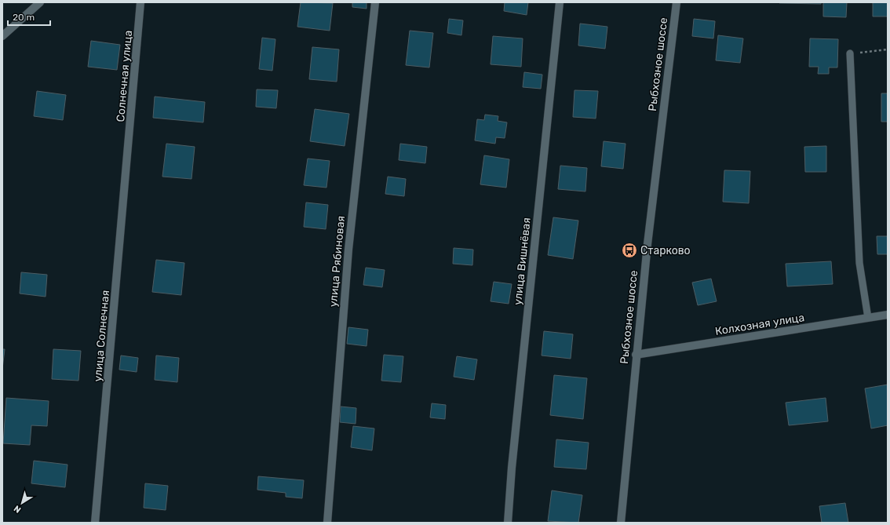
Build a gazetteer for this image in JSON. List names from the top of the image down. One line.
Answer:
{"streets":{"street":["Рыбхозное шоссе","Солнечная улица","улица Рябиновая","улица Вишнёвая","Колхозная улица","улица Солнечная"]},"crossings":[["Рыбхозное шоссе","Колхозная улица"],["Солнечная улица","улица Солнечная"]],"places":{"bus stop":["Старково"]},"scale_bar":"20 m","north":"bottom left"}
